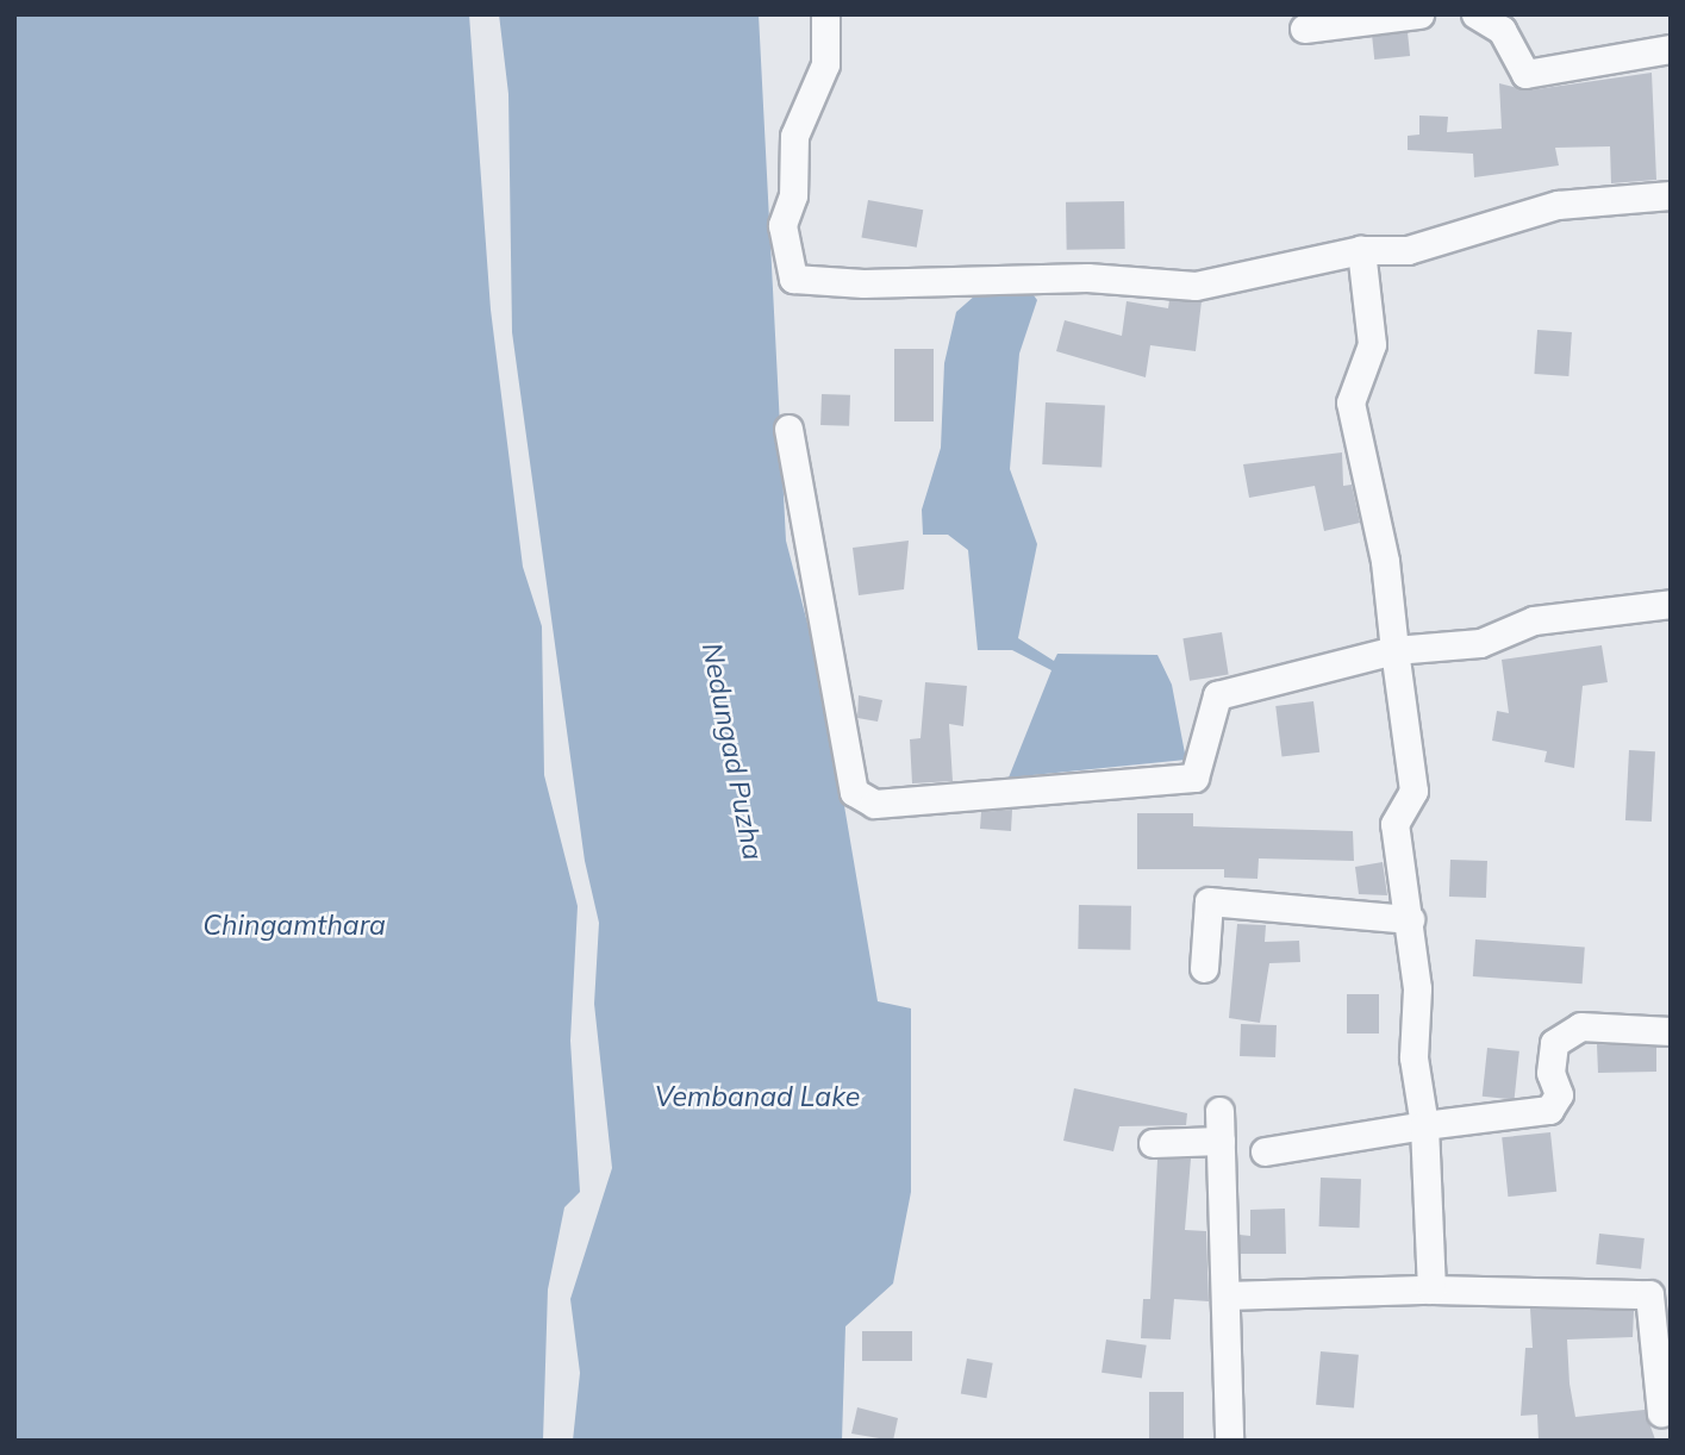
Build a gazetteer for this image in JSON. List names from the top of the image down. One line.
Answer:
{"water":["Nedungad Puzha","Chingamthara","Vembanad Lake"]}
